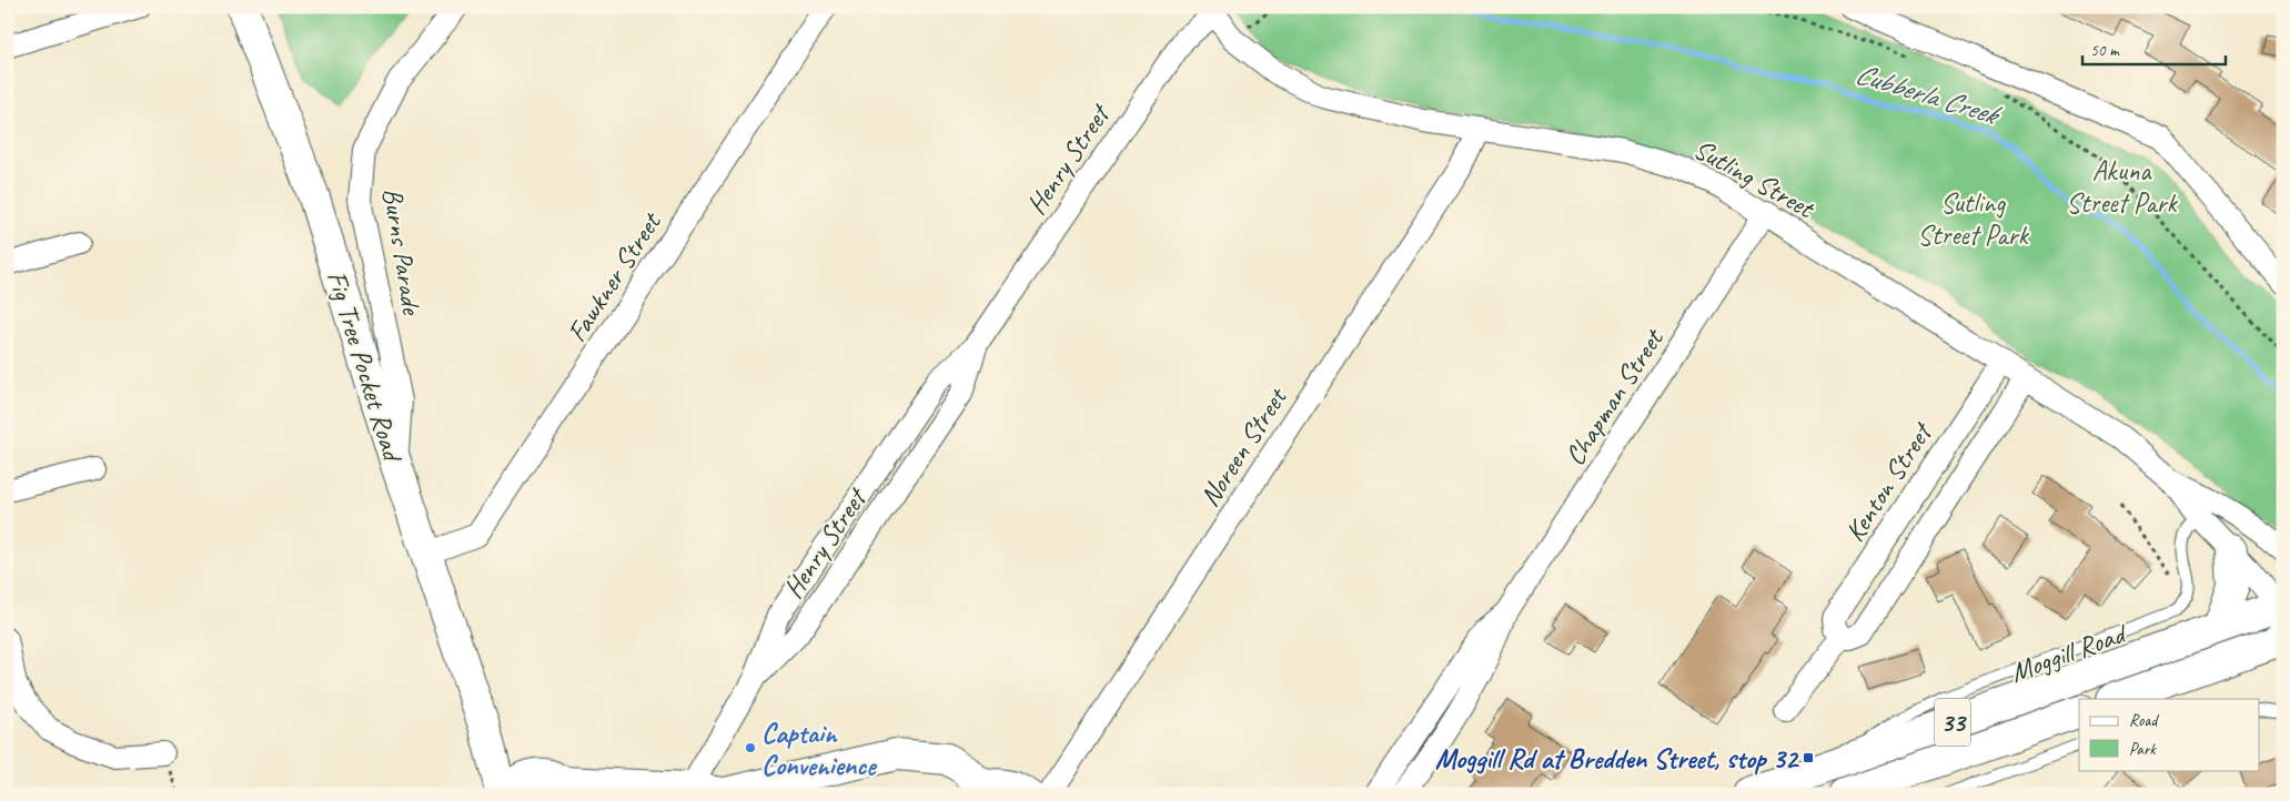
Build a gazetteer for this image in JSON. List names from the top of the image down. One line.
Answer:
{"streets":{"main road":["Fig Tree Pocket Road","Moggill Road","33"],"street":["Henry Street","Sutling Street","Burns Parade","Fawkner Street","Chapman Street","Noreen Street","Kenton Street"]},"crossings":[["Henry Street","Sutling Street"],["Henry Street","Fig Tree Pocket Road"],["Sutling Street","Chapman Street"],["Sutling Street","Noreen Street"],["Sutling Street","Kenton Street"],["Sutling Street","Moggill Road"],["Burns Parade","Fig Tree Pocket Road"],["Fawkner Street","Fig Tree Pocket Road"]],"water":["Cubberla Creek"],"parks":["Akuna Street Park","Sutling Street Park"],"places":{"other":["Captain Convenience"],"transit":["Moggill Rd at Bredden Street, stop 32"]},"legend":["Road","Park"],"scale_bar":"50 m"}
